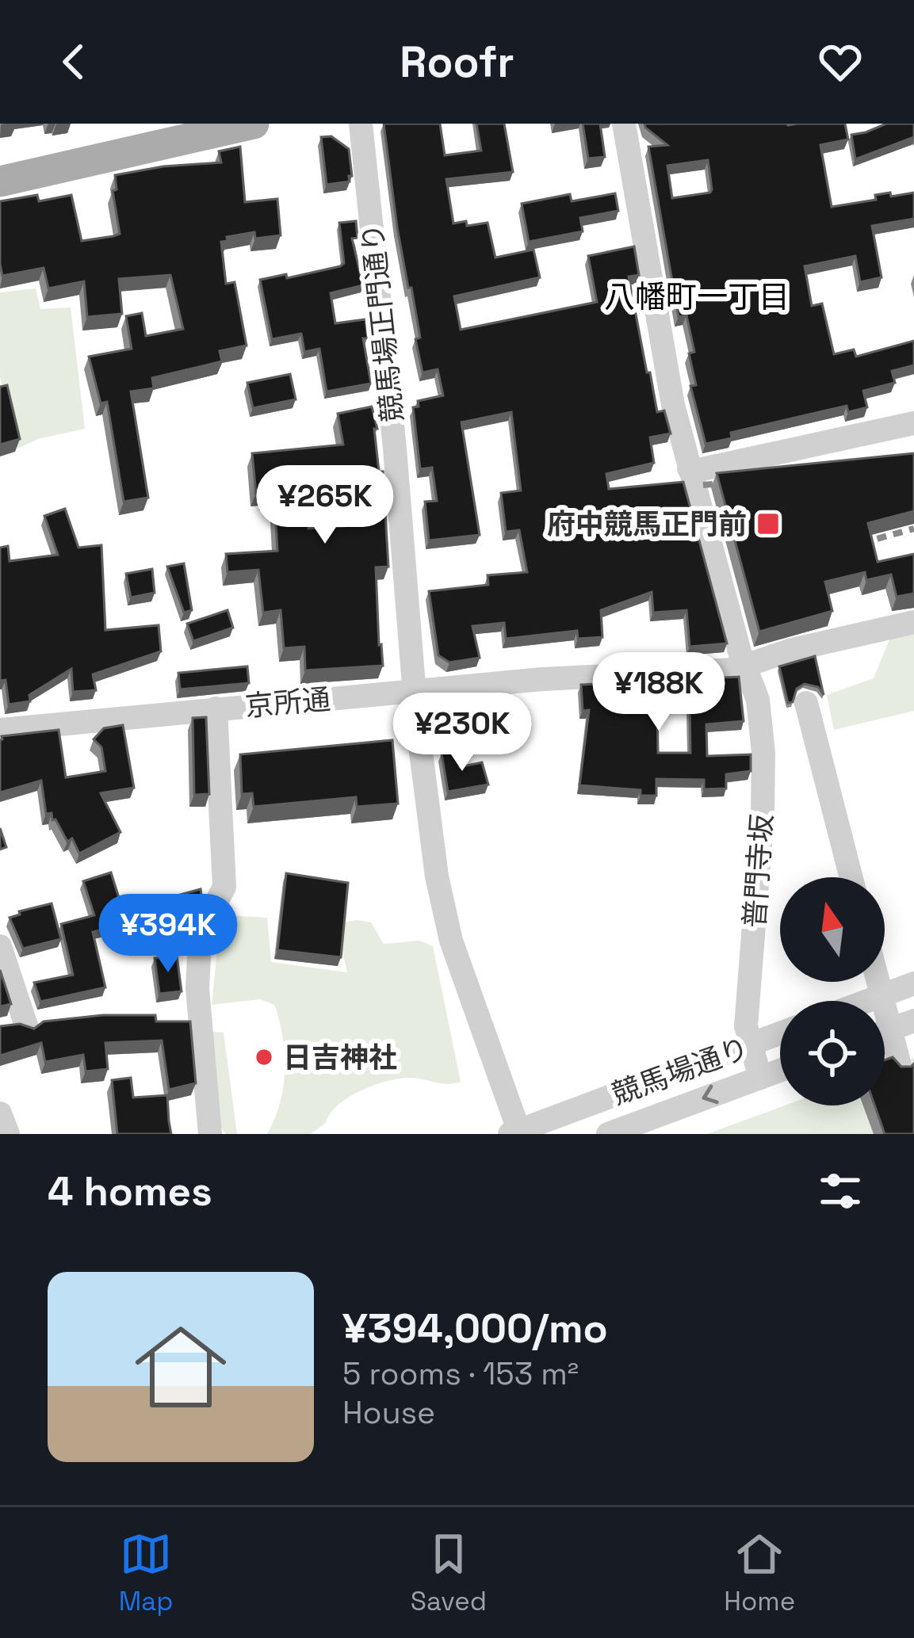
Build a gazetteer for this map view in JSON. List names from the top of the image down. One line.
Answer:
{"streets":{"street":["競馬場正門通り","京所通","普門寺坂","競馬場通り"]},"crossings":[["競馬場正門通り","京所通"],["競馬場正門通り","競馬場通り"],["京所通","普門寺坂"],["普門寺坂","競馬場通り"]],"districts":["八幡町一丁目"],"places":{"transit":["府中競馬正門前"],"other":["日吉神社"]},"north":"top","page":{"header":"Roofr","price":["¥265K","¥188K","¥230K","¥394K"],"heading":"4 homes","list":[{"name":"¥394,000/mo","note":"5 rooms · 153 m² · House"}],"tabs":["Map","Saved","Home"]}}
